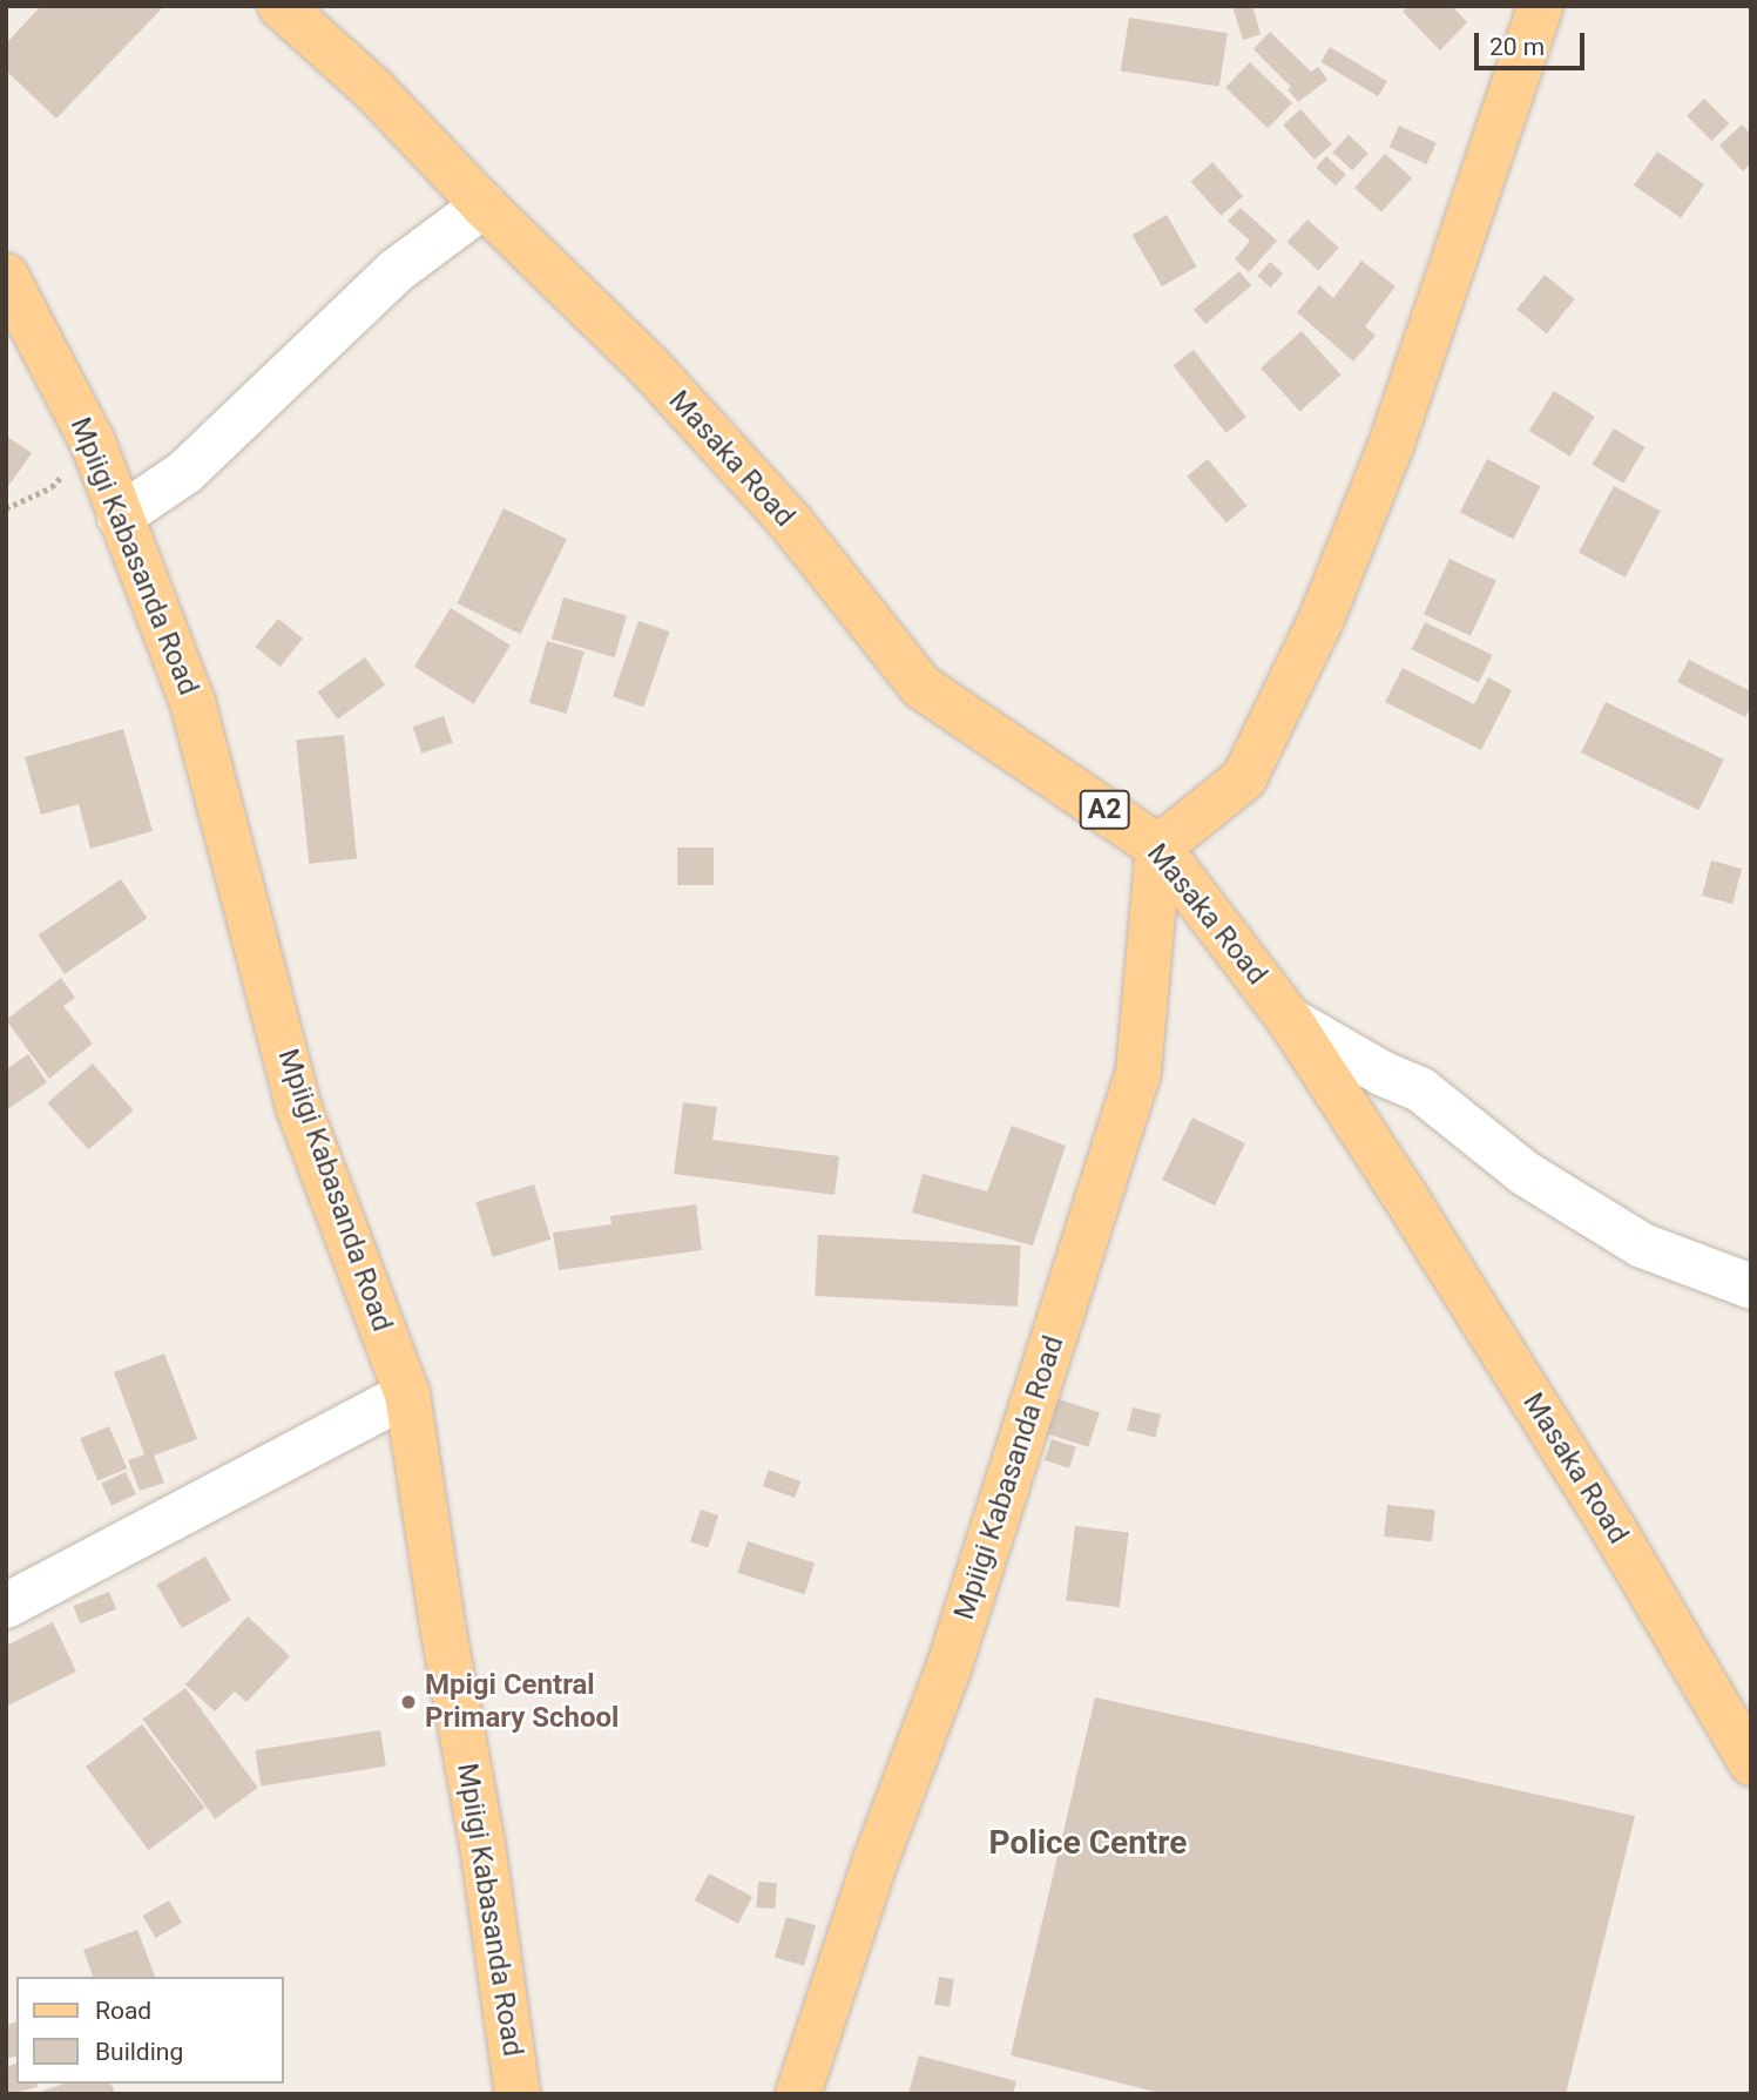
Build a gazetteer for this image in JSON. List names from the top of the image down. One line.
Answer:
{"streets":{"main road":["Masaka Road","Mpiigi Kabasanda Road","A2"]},"crossings":[["Masaka Road","Mpiigi Kabasanda Road"]],"districts":["Police Centre"],"places":["Mpigi Central Primary School"],"legend":["Road","Building"],"scale_bar":"20 m"}
